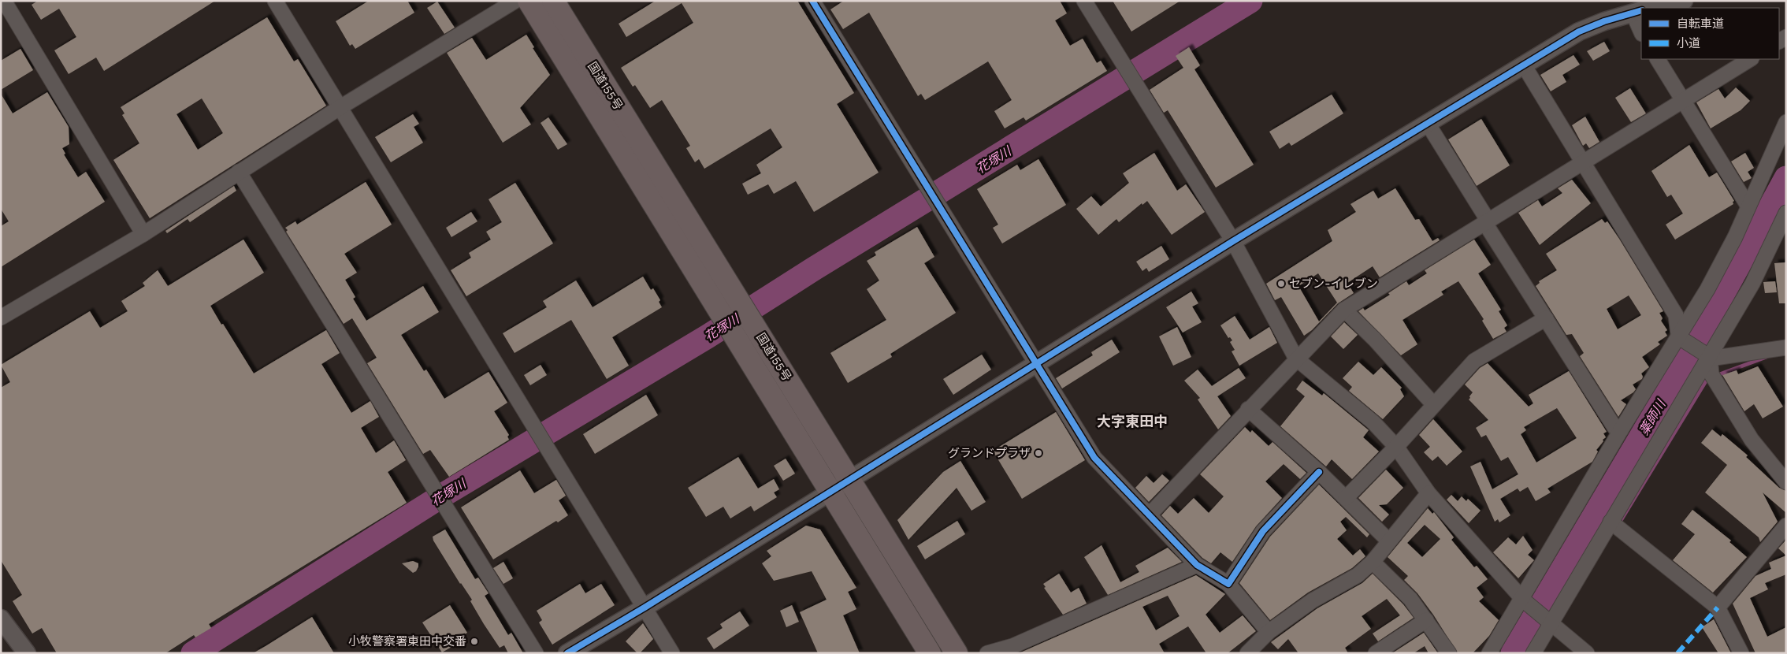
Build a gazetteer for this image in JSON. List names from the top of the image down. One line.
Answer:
{"streets":{"highway":["国道155号"]},"districts":["大字東田中"],"water":["花塚川","薬師川"],"places":["セブン-イレブン","グランドプラザ","小牧警察署東田中交番"],"legend":["自転車道","小道"]}
